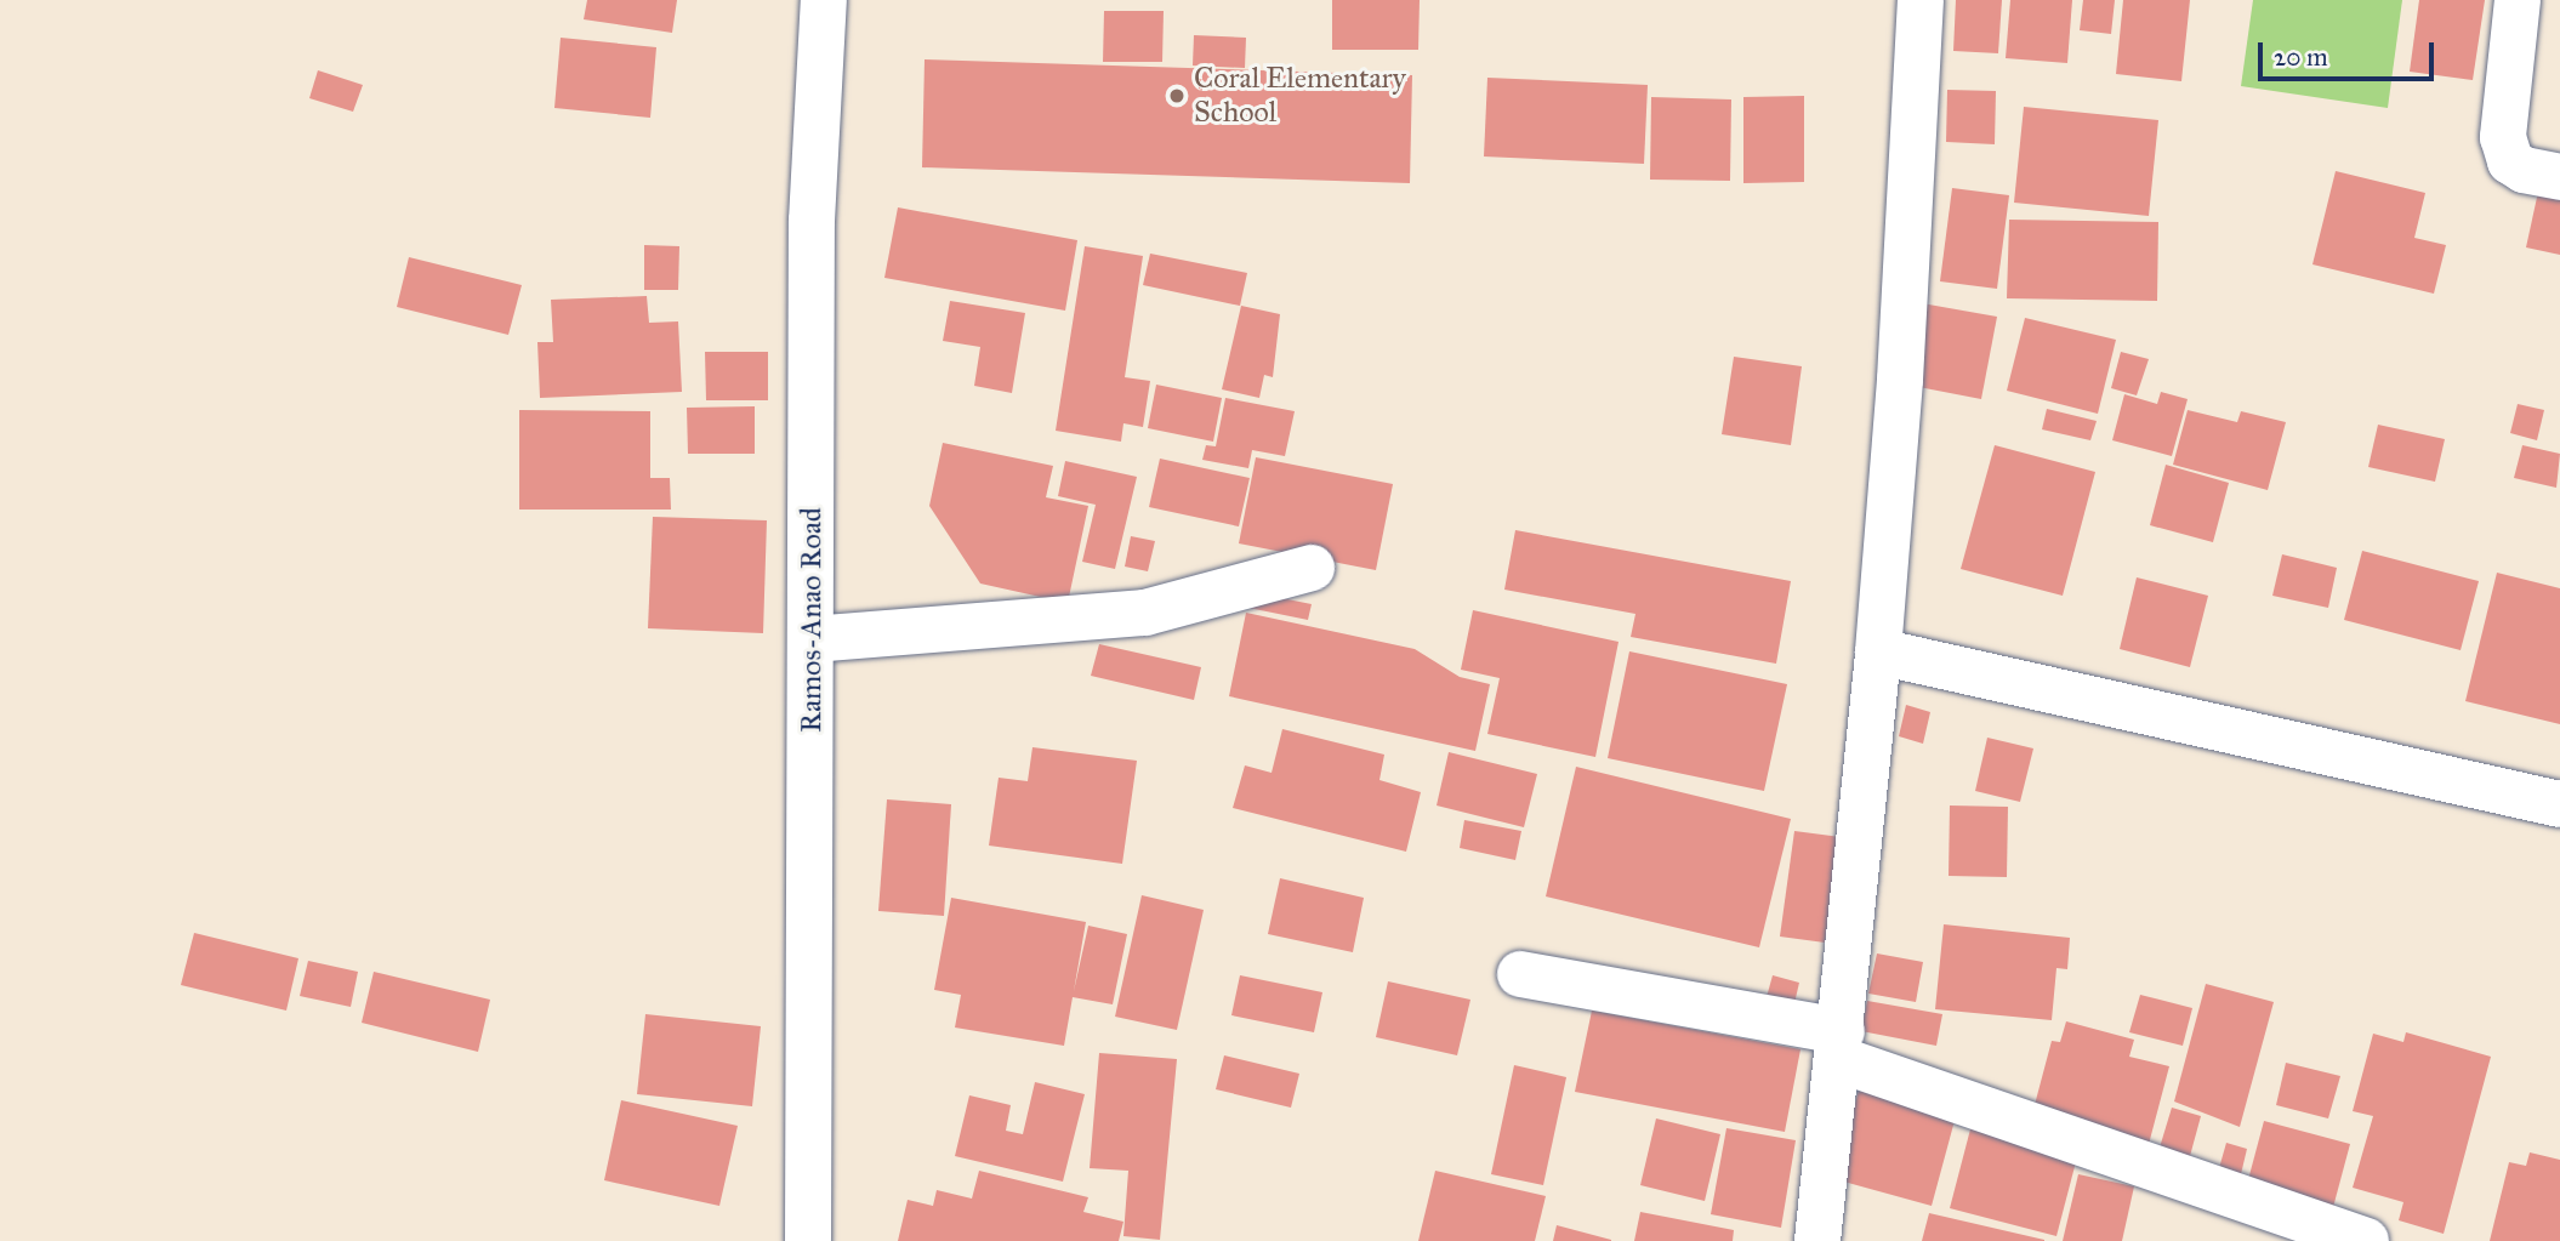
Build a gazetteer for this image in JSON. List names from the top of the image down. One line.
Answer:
{"streets":{"street":["Ramos-Anao Road"]},"places":["Coral Elementary School"],"scale_bar":"20 m"}
